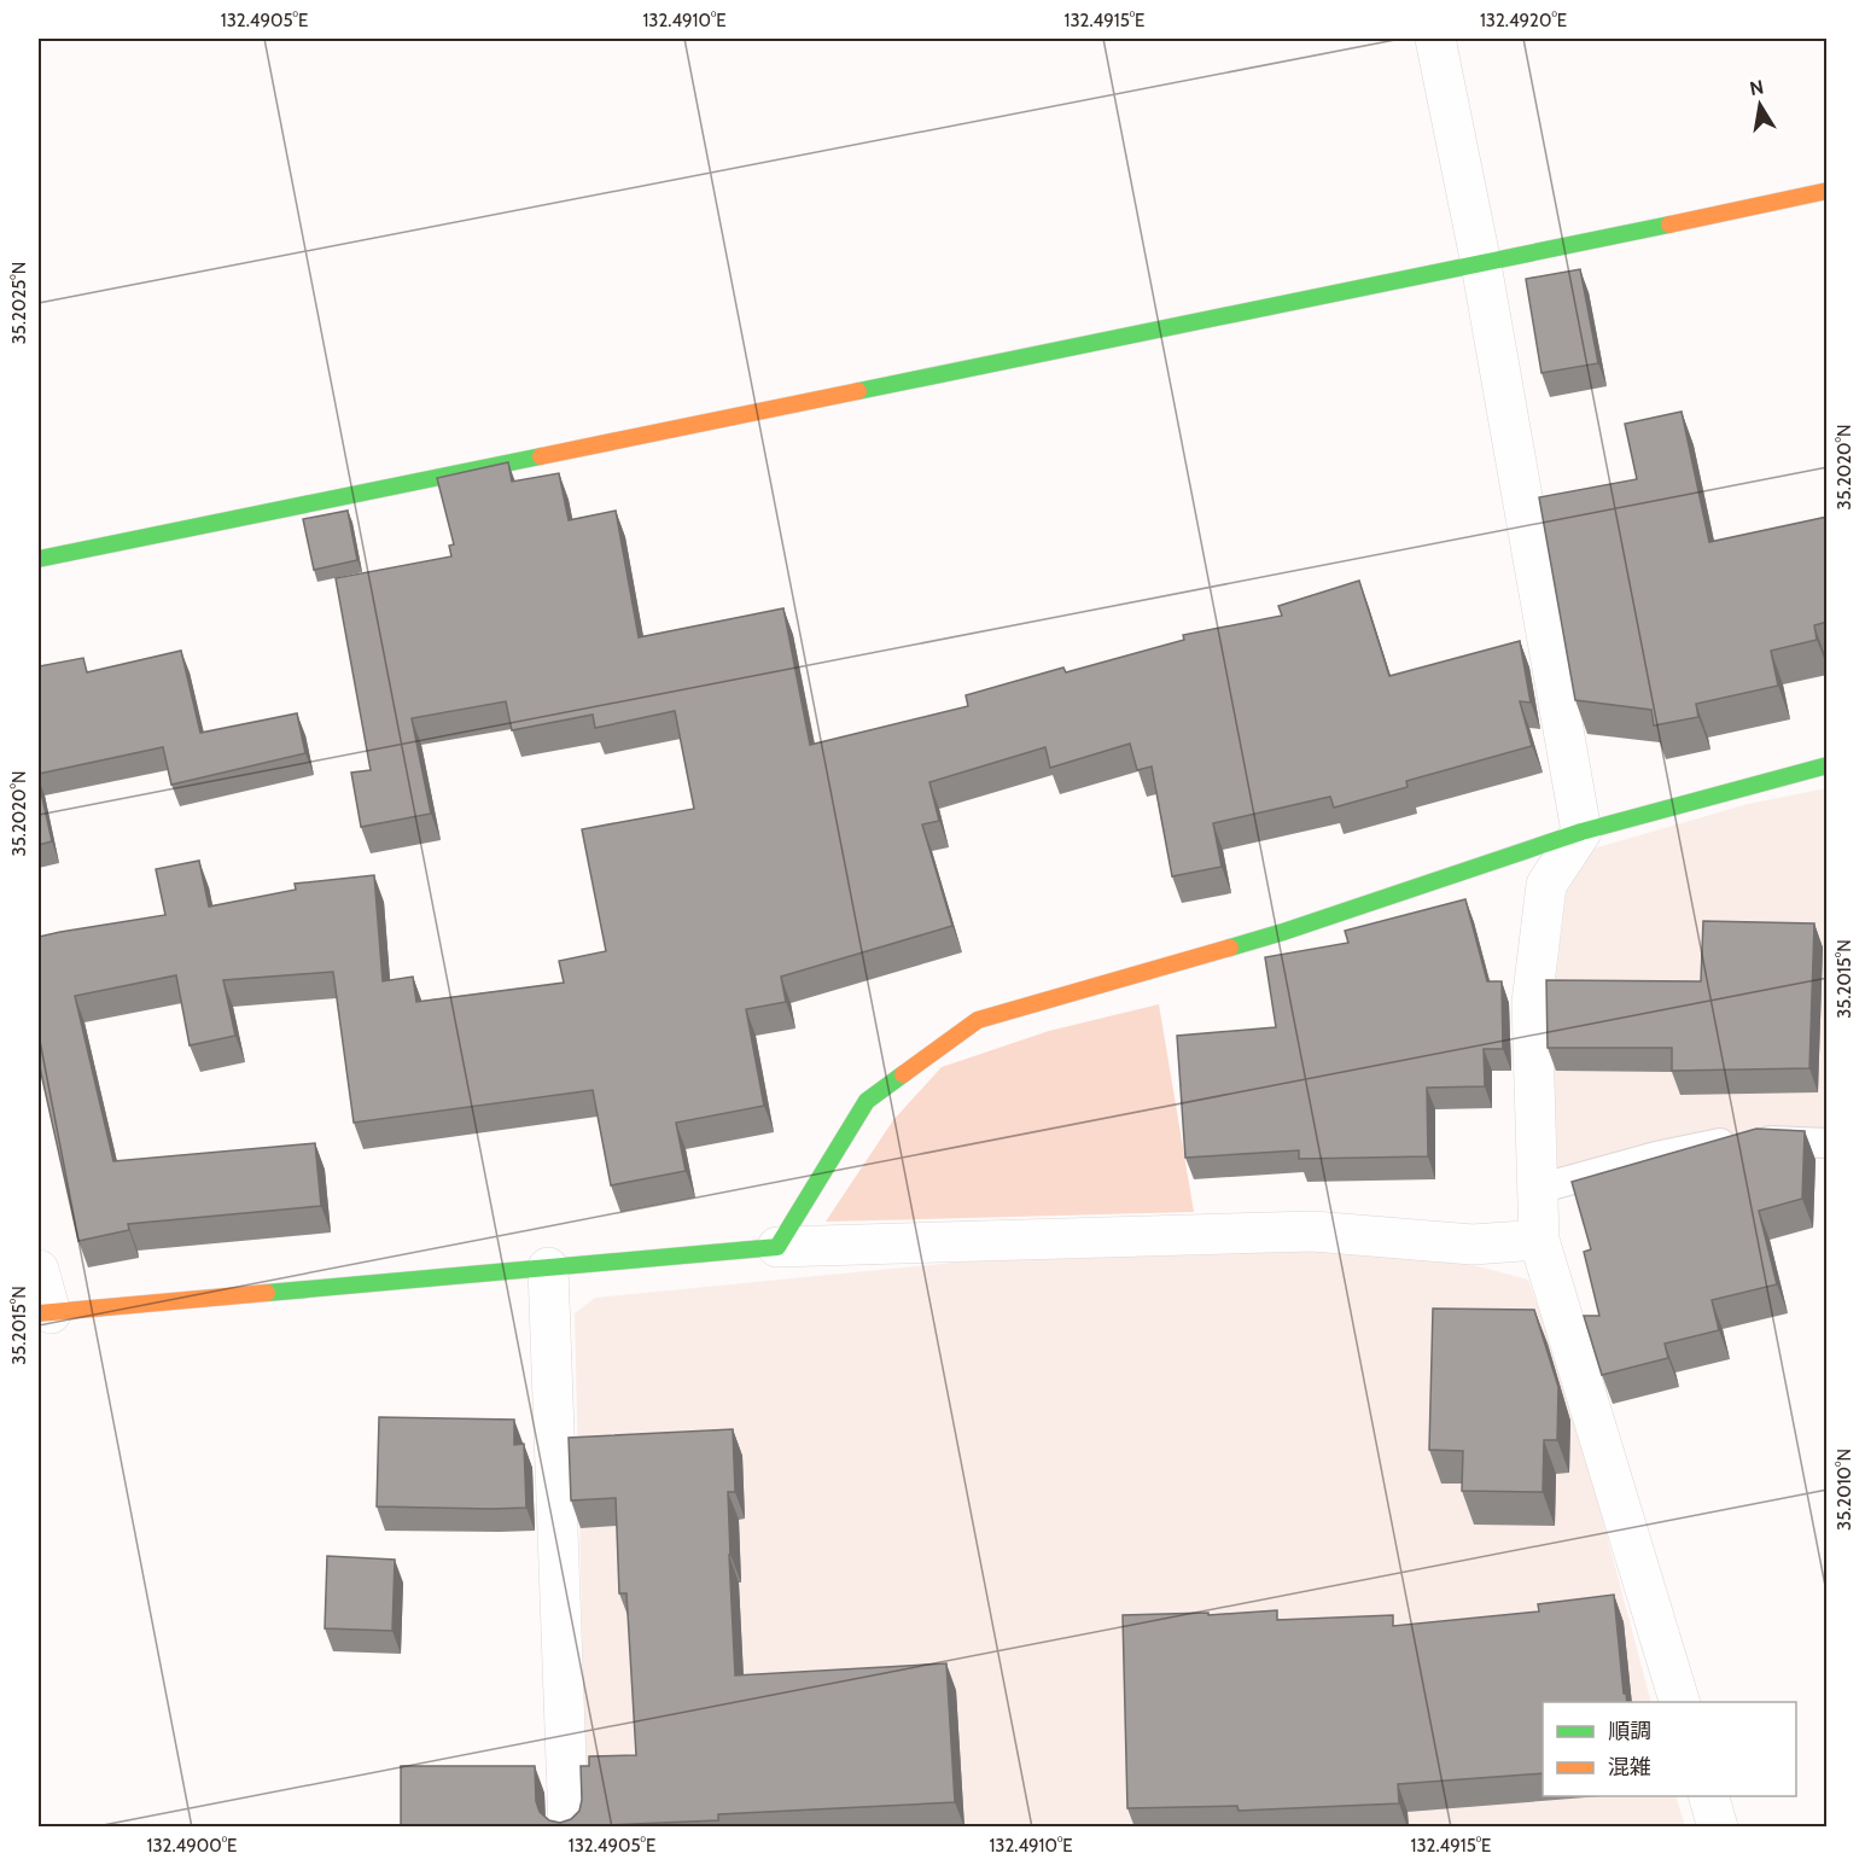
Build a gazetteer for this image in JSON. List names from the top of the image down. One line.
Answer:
{"legend":["順調","混雑"],"north":"top","coordinates":["132.4905°E","132.4910°E","132.4915°E","132.4920°E","35.2025°N","35.2020°N","35.2015°N","35.2010°N","132.4900°E"]}
